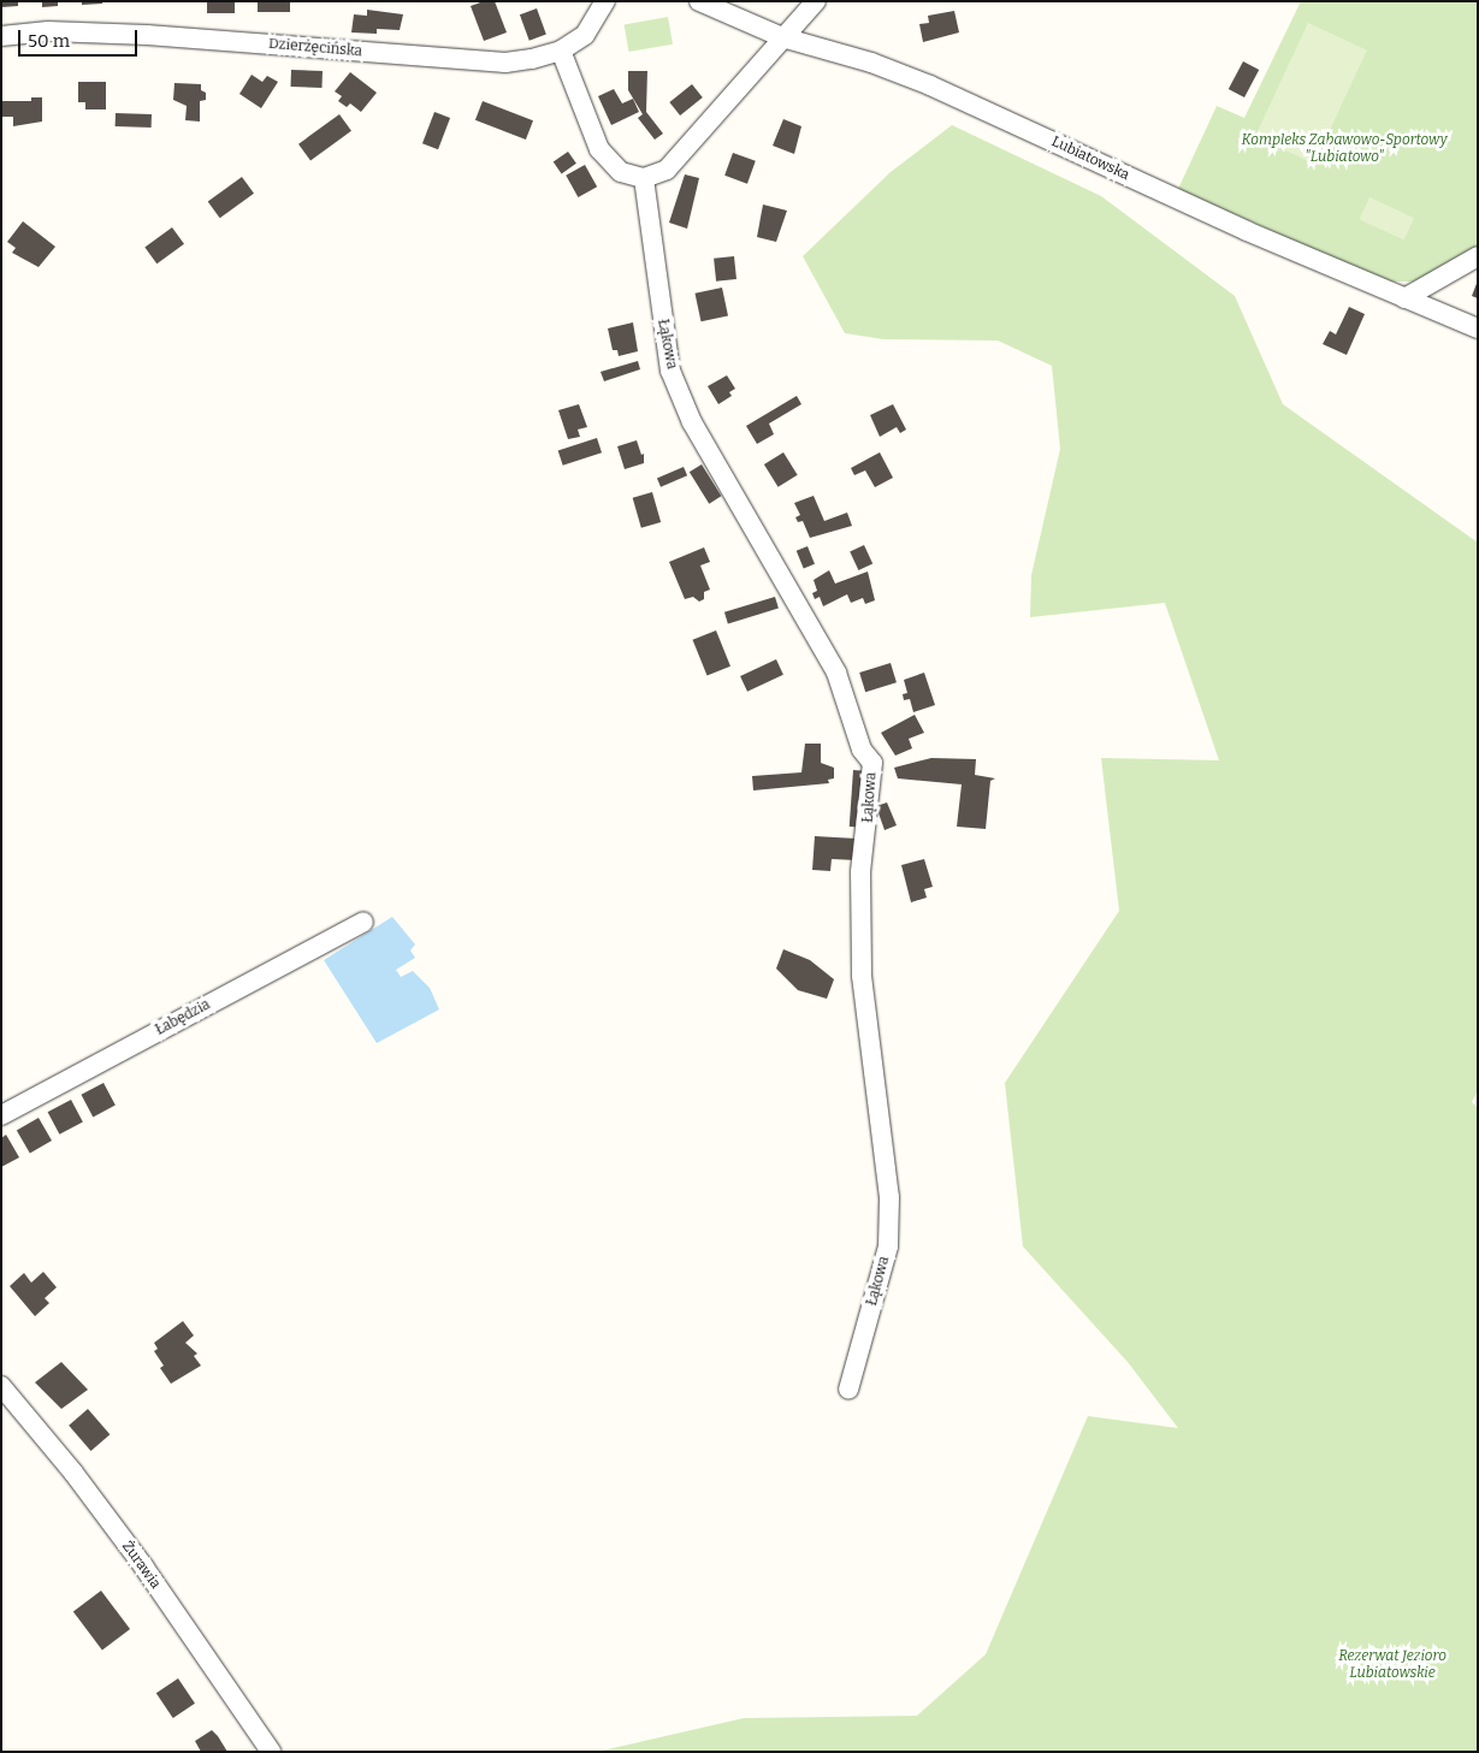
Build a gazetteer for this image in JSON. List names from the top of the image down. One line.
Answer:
{"streets":{"street":["Dzierżęcińska","Lubiatowska","Łąkowa","Łabędzia","Żurawia"]},"parks":["Kompleks Zabawowo-Sportowy \"Lubiatowo\"","Rezerwat Jezioro Lubiatowskie"],"scale_bar":"50 m"}
